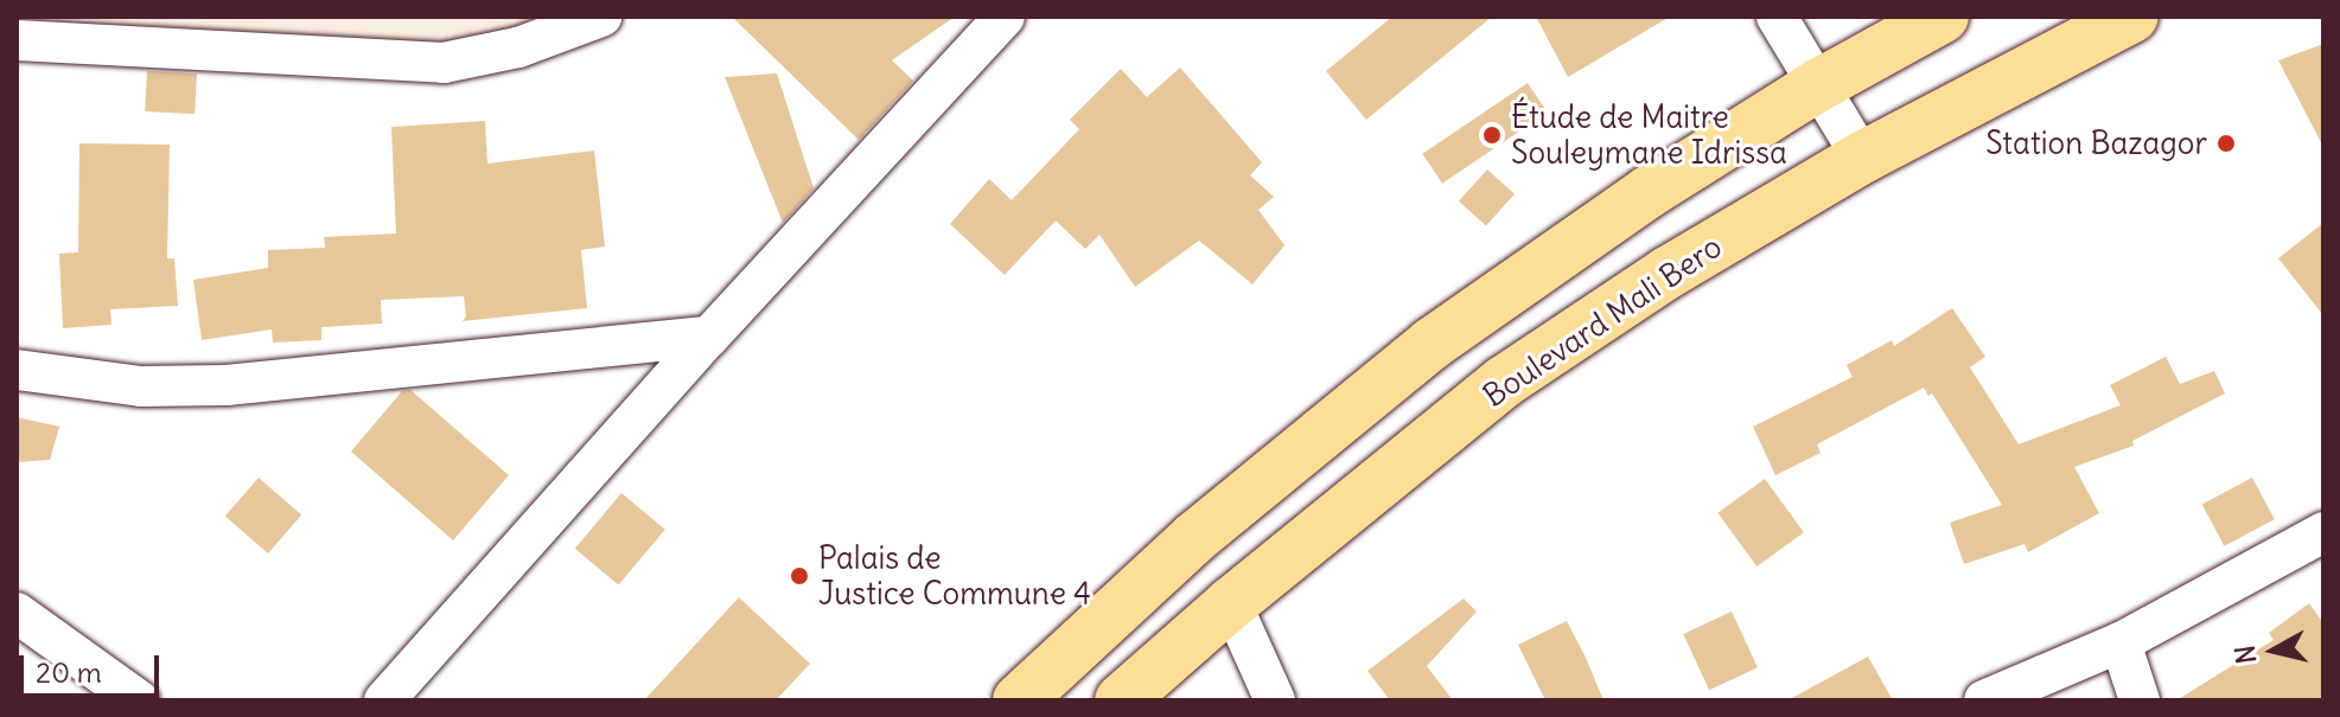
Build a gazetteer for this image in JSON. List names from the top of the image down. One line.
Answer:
{"streets":{"main road":["Boulevard Mali Bero"]},"places":["Étude de Maitre Souleymane Idrissa","Station Bazagor","Palais de Justice Commune 4"],"scale_bar":"20 m","north":"left"}
